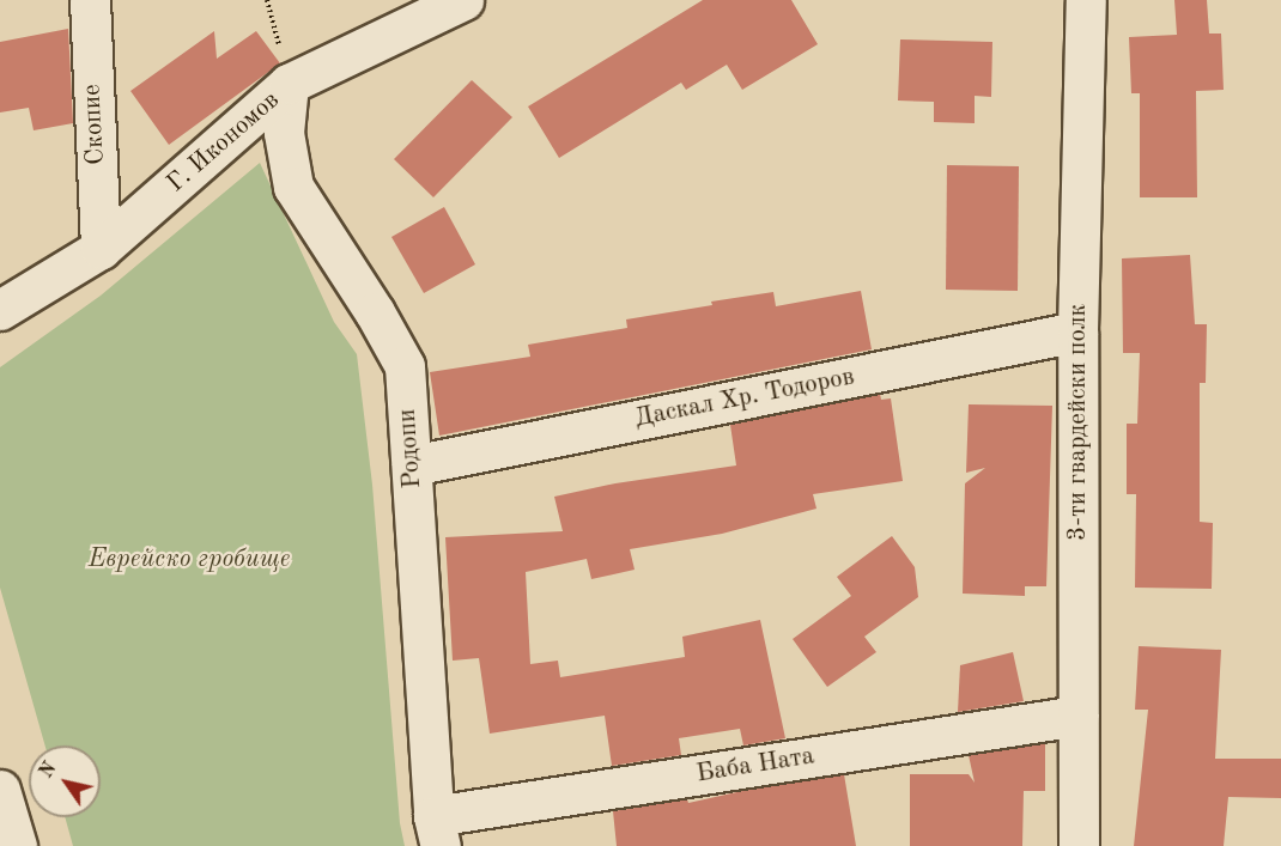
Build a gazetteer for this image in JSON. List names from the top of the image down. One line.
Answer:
{"streets":{"street":["Скопие","Г. Икономов","Даскал Хр. Тодоров","3-ти гвардейски полк","Родопи","Баба Ната"]},"crossings":[["Скопие","Г. Икономов"],["Г. Икономов","Родопи"],["Даскал Хр. Тодоров","3-ти гвардейски полк"],["Даскал Хр. Тодоров","Родопи"],["3-ти гвардейски полк","Баба Ната"],["Родопи","Баба Ната"]],"parks":["Еврейско гробище"],"north":"top left"}
